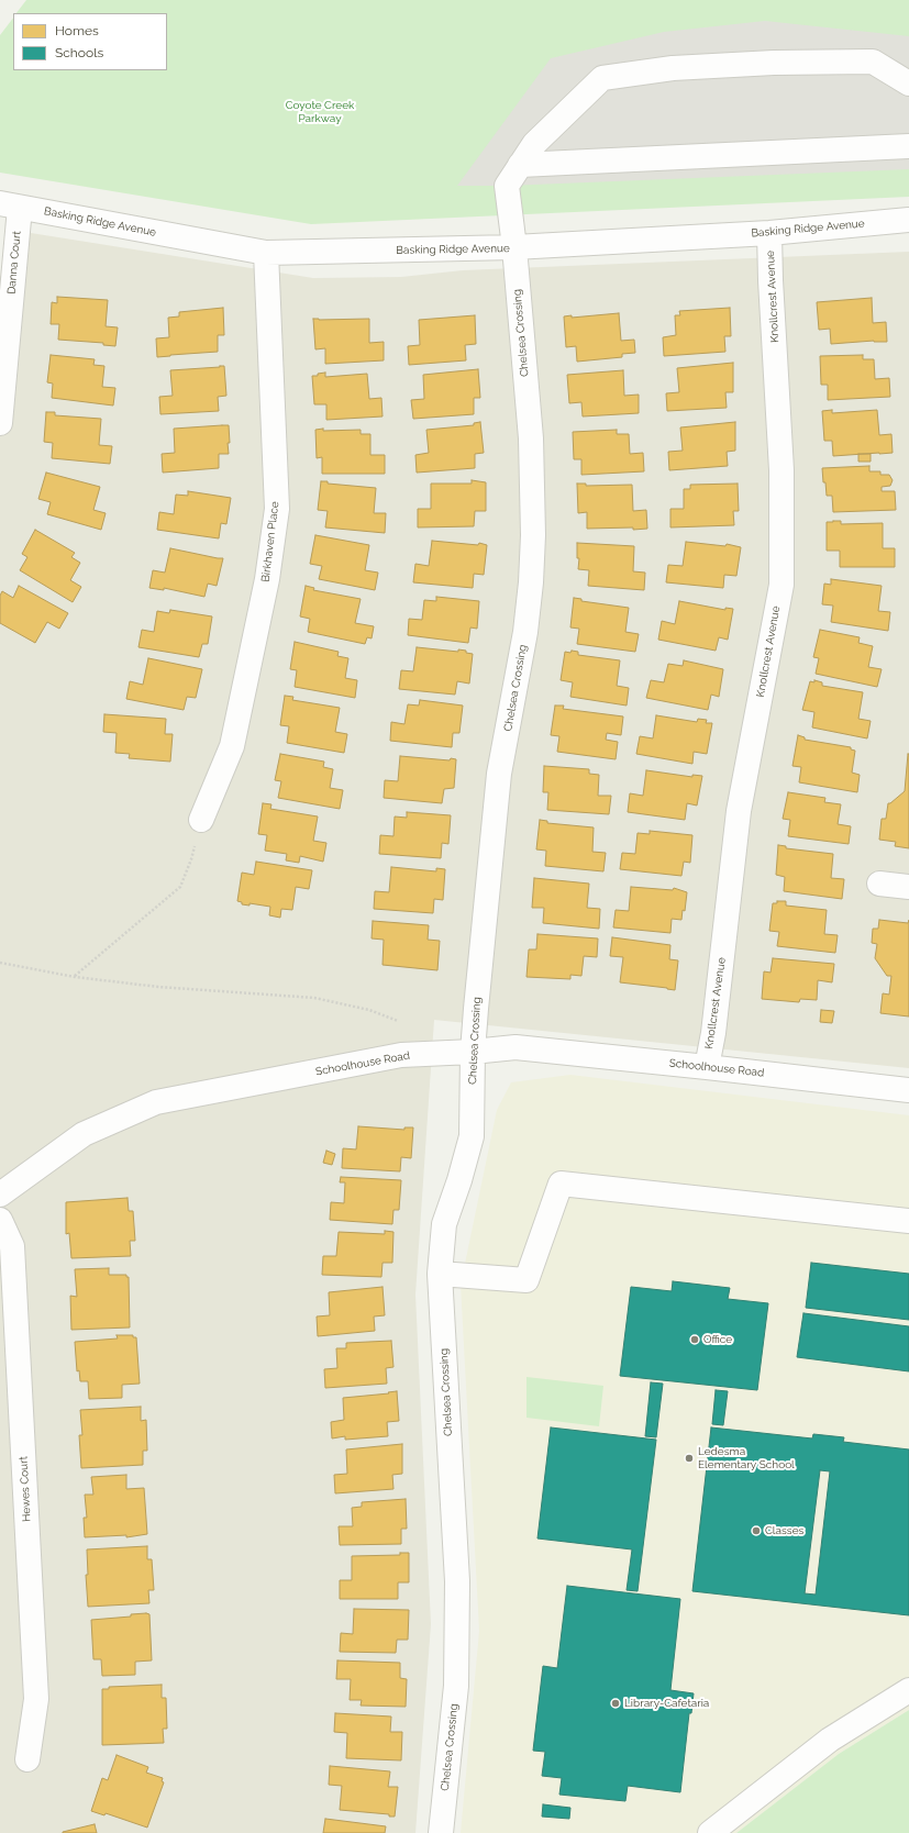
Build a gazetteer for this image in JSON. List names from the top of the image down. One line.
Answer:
{"streets":{"street":["Basking Ridge Avenue","Danna Court","Knollcrest Avenue","Chelsea Crossing","Birkhaven Place","Schoolhouse Road","Hewes Court"]},"crossings":[["Basking Ridge Avenue","Danna Court"],["Basking Ridge Avenue","Knollcrest Avenue"],["Basking Ridge Avenue","Chelsea Crossing"],["Basking Ridge Avenue","Birkhaven Place"],["Knollcrest Avenue","Schoolhouse Road"],["Chelsea Crossing","Schoolhouse Road"]],"parks":["Coyote Creek Parkway"],"places":["Office","Ledesma Elementary School","Classes","Library-Cafetaria"],"legend":["Homes","Schools"]}
